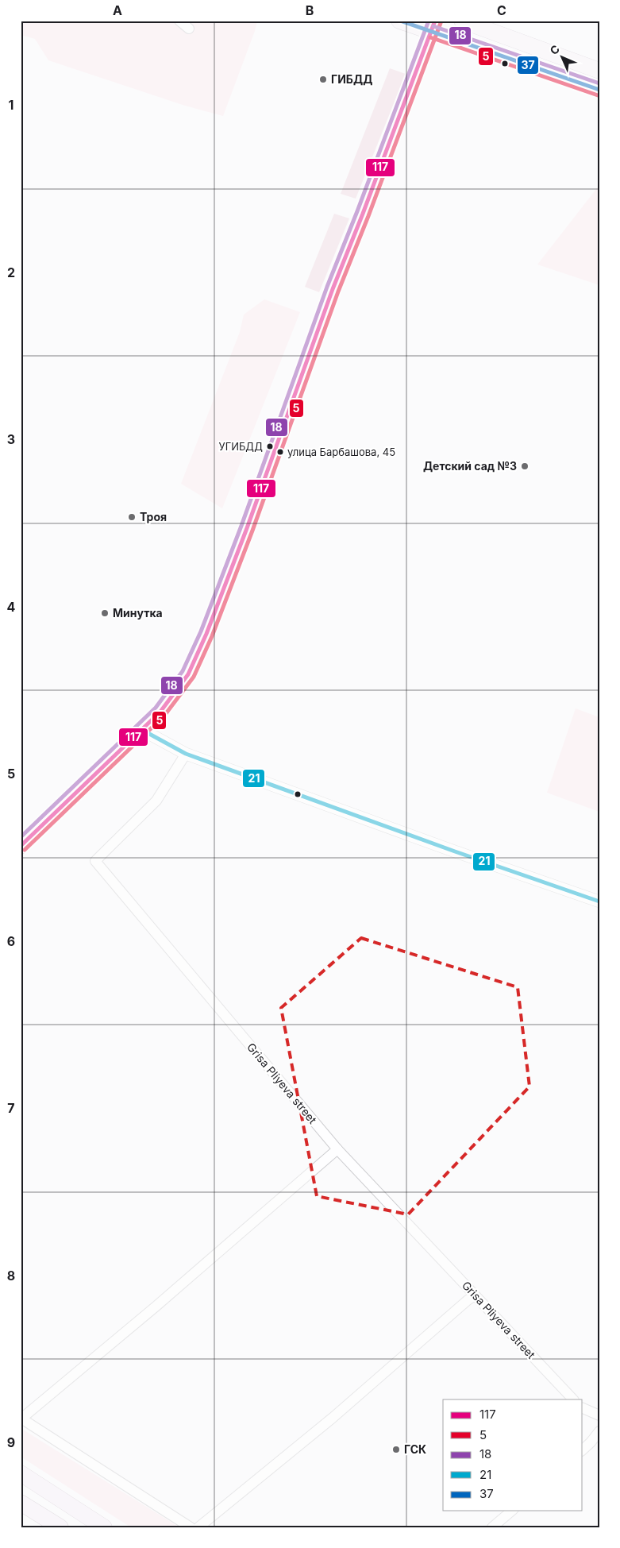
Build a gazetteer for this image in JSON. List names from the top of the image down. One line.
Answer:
{"streets":{"street":["Grisa Pliyeva street"]},"places":["ГИБДД","УГИБДД","улица Барбашова, 45","Детский сад №3","Троя","Минутка","ГСК"],"lines":["transit line 117","transit line 18","transit line 37","transit line 5","transit line 21"],"legend":["117","5","18","21","37"],"north":"top left","grid":{"columns":["A","B","C"],"rows":["1","2","3","4","5","6","7","8","9"]}}
